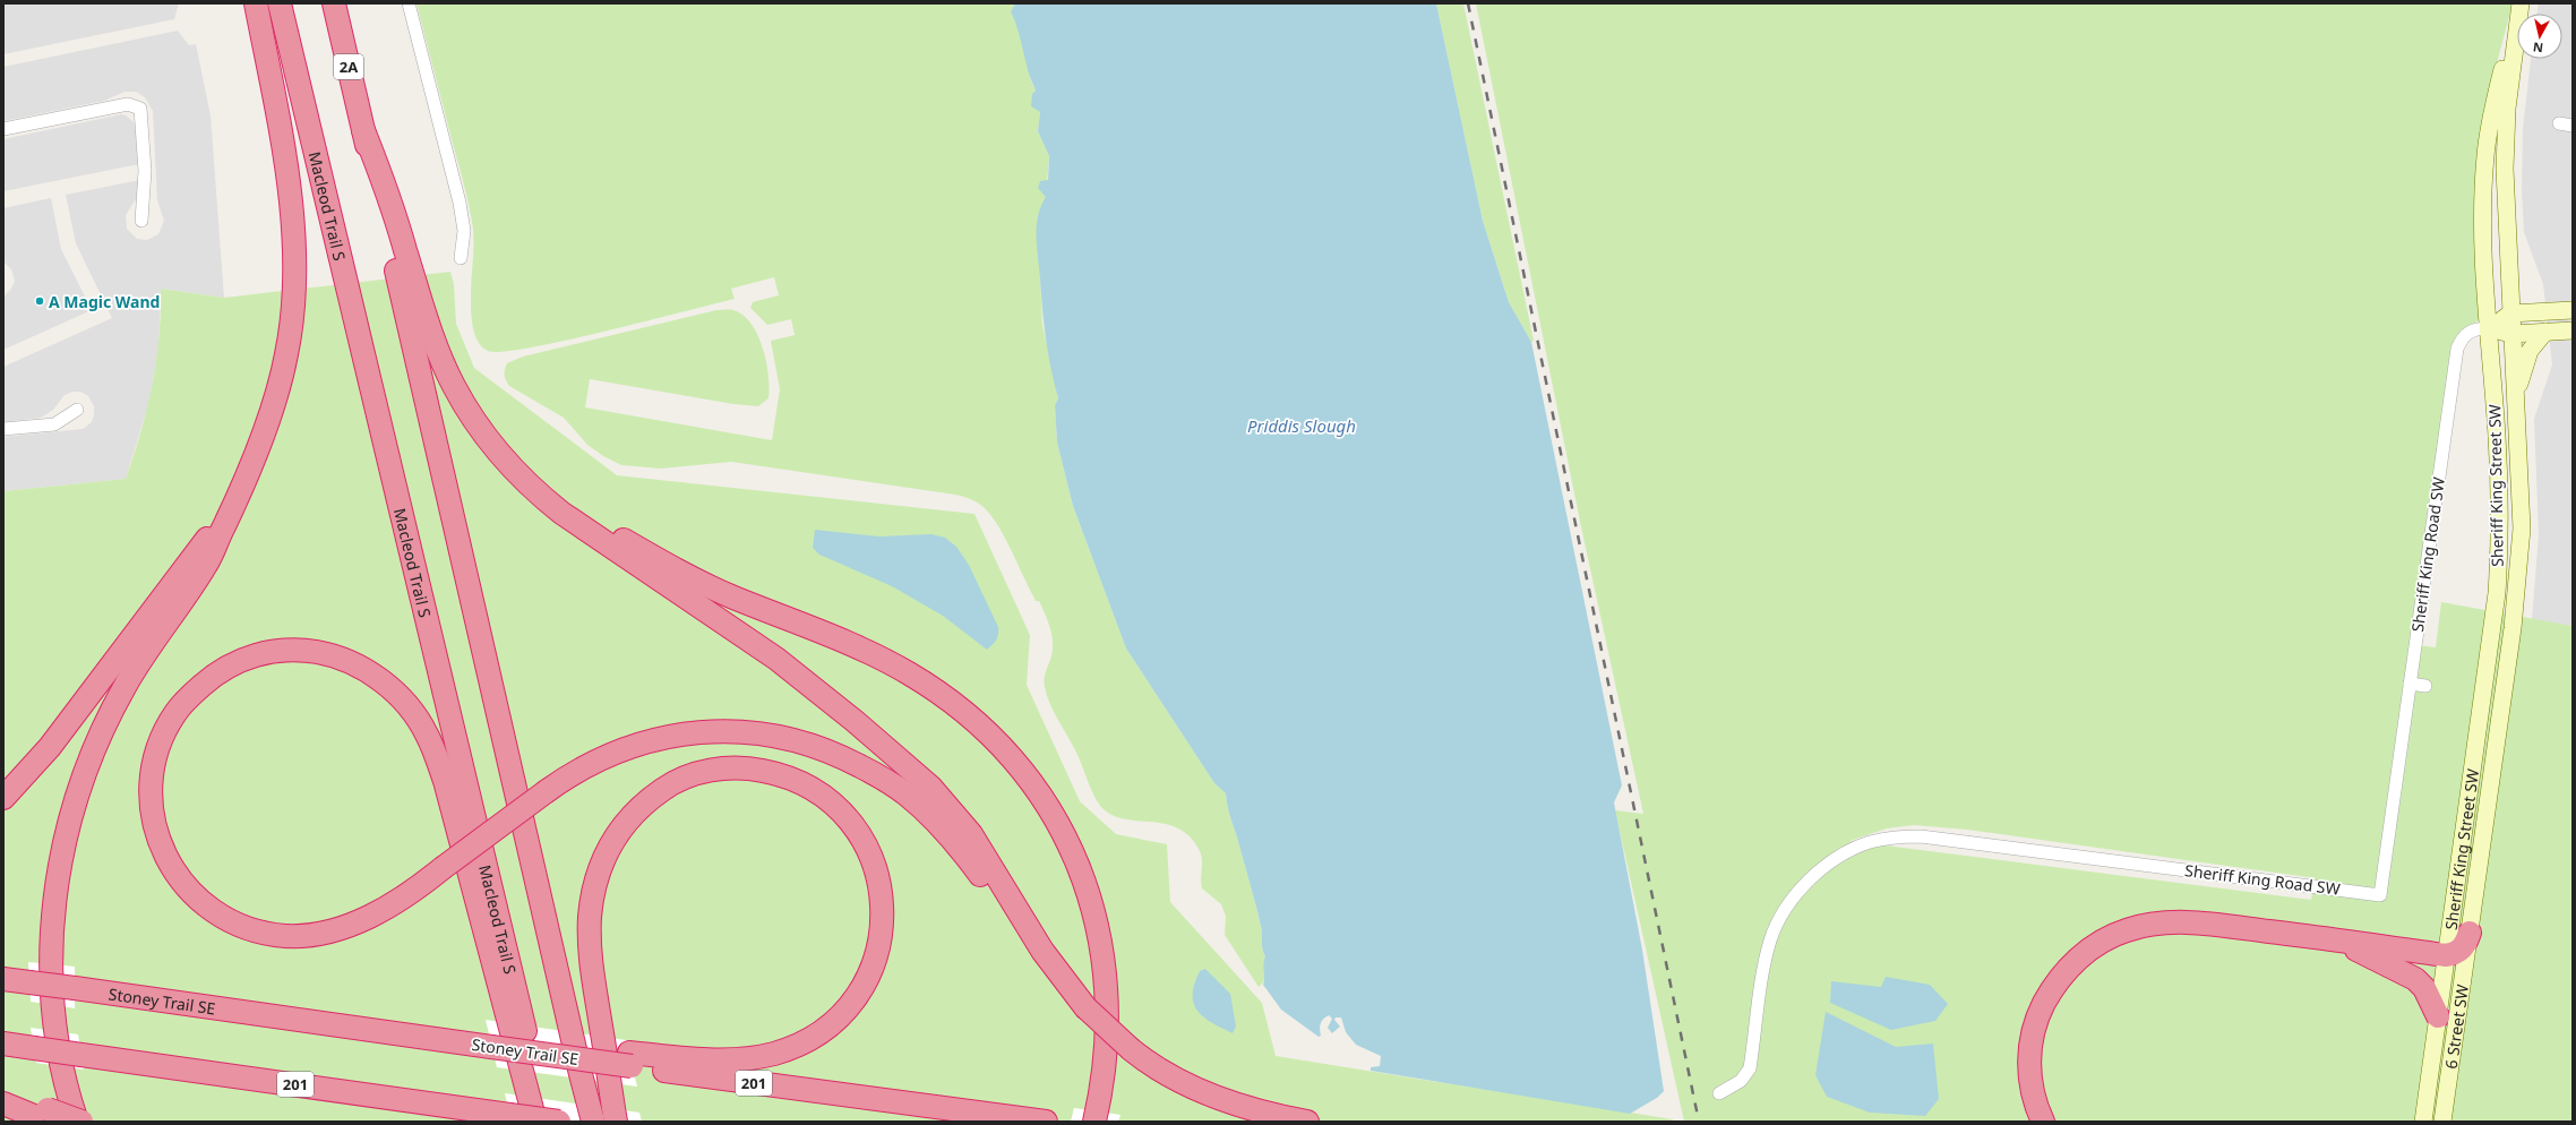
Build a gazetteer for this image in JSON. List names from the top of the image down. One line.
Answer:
{"streets":{"highway":["2A","Macleod Trail S","Stoney Trail SE","201"],"main road":["Sheriff King Street SW","6 Street SW"],"street":["Sheriff King Road SW"]},"crossings":[["Sheriff King Street SW","Sheriff King Road SW"],["Sheriff King Street SW","6 Street SW"]],"water":["Priddis Slough"],"places":["A Magic Wand"],"north":"bottom"}
